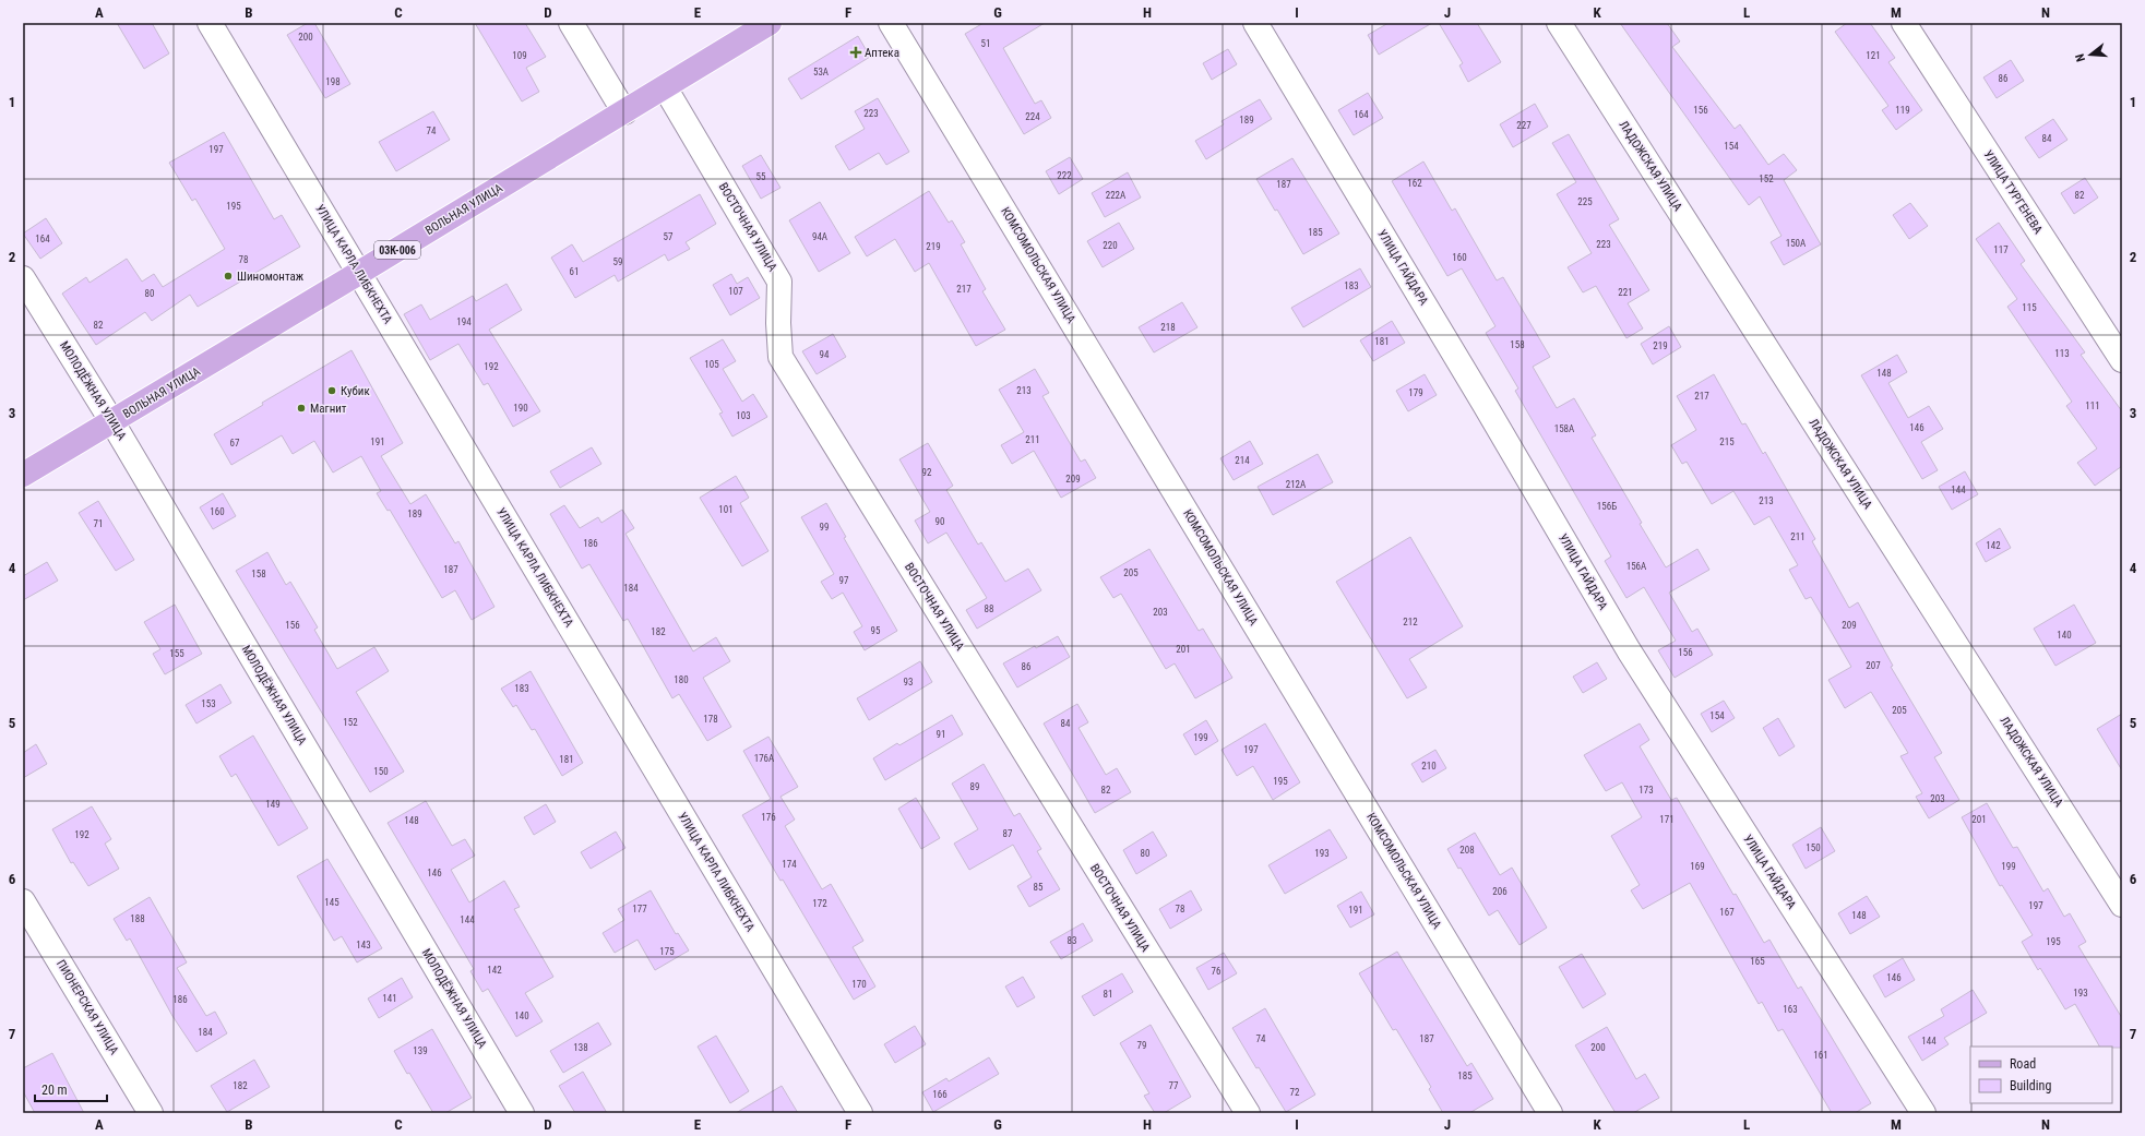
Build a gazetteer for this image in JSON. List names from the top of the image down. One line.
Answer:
{"streets":{"main road":["ВОЛЬНАЯ УЛИЦА","03К-006"],"street":["ЛАДОЖСКАЯ УЛИЦА","УЛИЦА ТУРГЕНЕВА","ВОСТОЧНАЯ УЛИЦА","УЛИЦА КАРЛА ЛИБКНЕХТА","КОМСОМОЛЬСКАЯ УЛИЦА","УЛИЦА ГАЙДАРА","МОЛОДЁЖНАЯ УЛИЦА","ПИОНЕРСКАЯ УЛИЦА"]},"crossings":[["ВОЛЬНАЯ УЛИЦА","ВОСТОЧНАЯ УЛИЦА"],["ВОЛЬНАЯ УЛИЦА","УЛИЦА КАРЛА ЛИБКНЕХТА"],["ВОЛЬНАЯ УЛИЦА","МОЛОДЁЖНАЯ УЛИЦА"]],"places":{"health":["Аптека"],"other":["Шиномонтаж","Кубик","Магнит"]},"house_numbers":["200","51","109","121","53А","86","198","156","119","223","164","224","189","227","74","84","154","197","222","55","152","162","187","222А","82","225","195","185","57","94А","164","150А","223","220","219","117","160","78","59","61","183","217","107","221","80","115","194","82","218","181","158","219","113","94","105","192","148","213","179","217","111","190","103","146","158А","211","191","215","67","214","92","209","212А","144","213","156Б","101","160","189","90","71","99","211","186","142","156А","187","205","158","97","184","88","203","212","156","209","95","182","140","201","156","155","207","86","180","93","183","153","205","154","178","152","84","91","199","197","176А","181","210","150","195","89","82","173","203","149","176","171","201","148","87","192","150","208","80","193","174","169","199","146","85","206","145","172","197","177","78","191","167","148","188","144","83","195","143","175","165","142","76","146","170","193","81","141","186","163","140","184","74","187","144","79","138","200","139","161","185","182","77","72","166"],"legend":["Road","Building"],"scale_bar":"20 m","north":"left","grid":{"columns":["A","B","C","D","E","F","G","H","I","J","K","L","M","N"],"rows":["1","2","3","4","5","6","7"]}}
